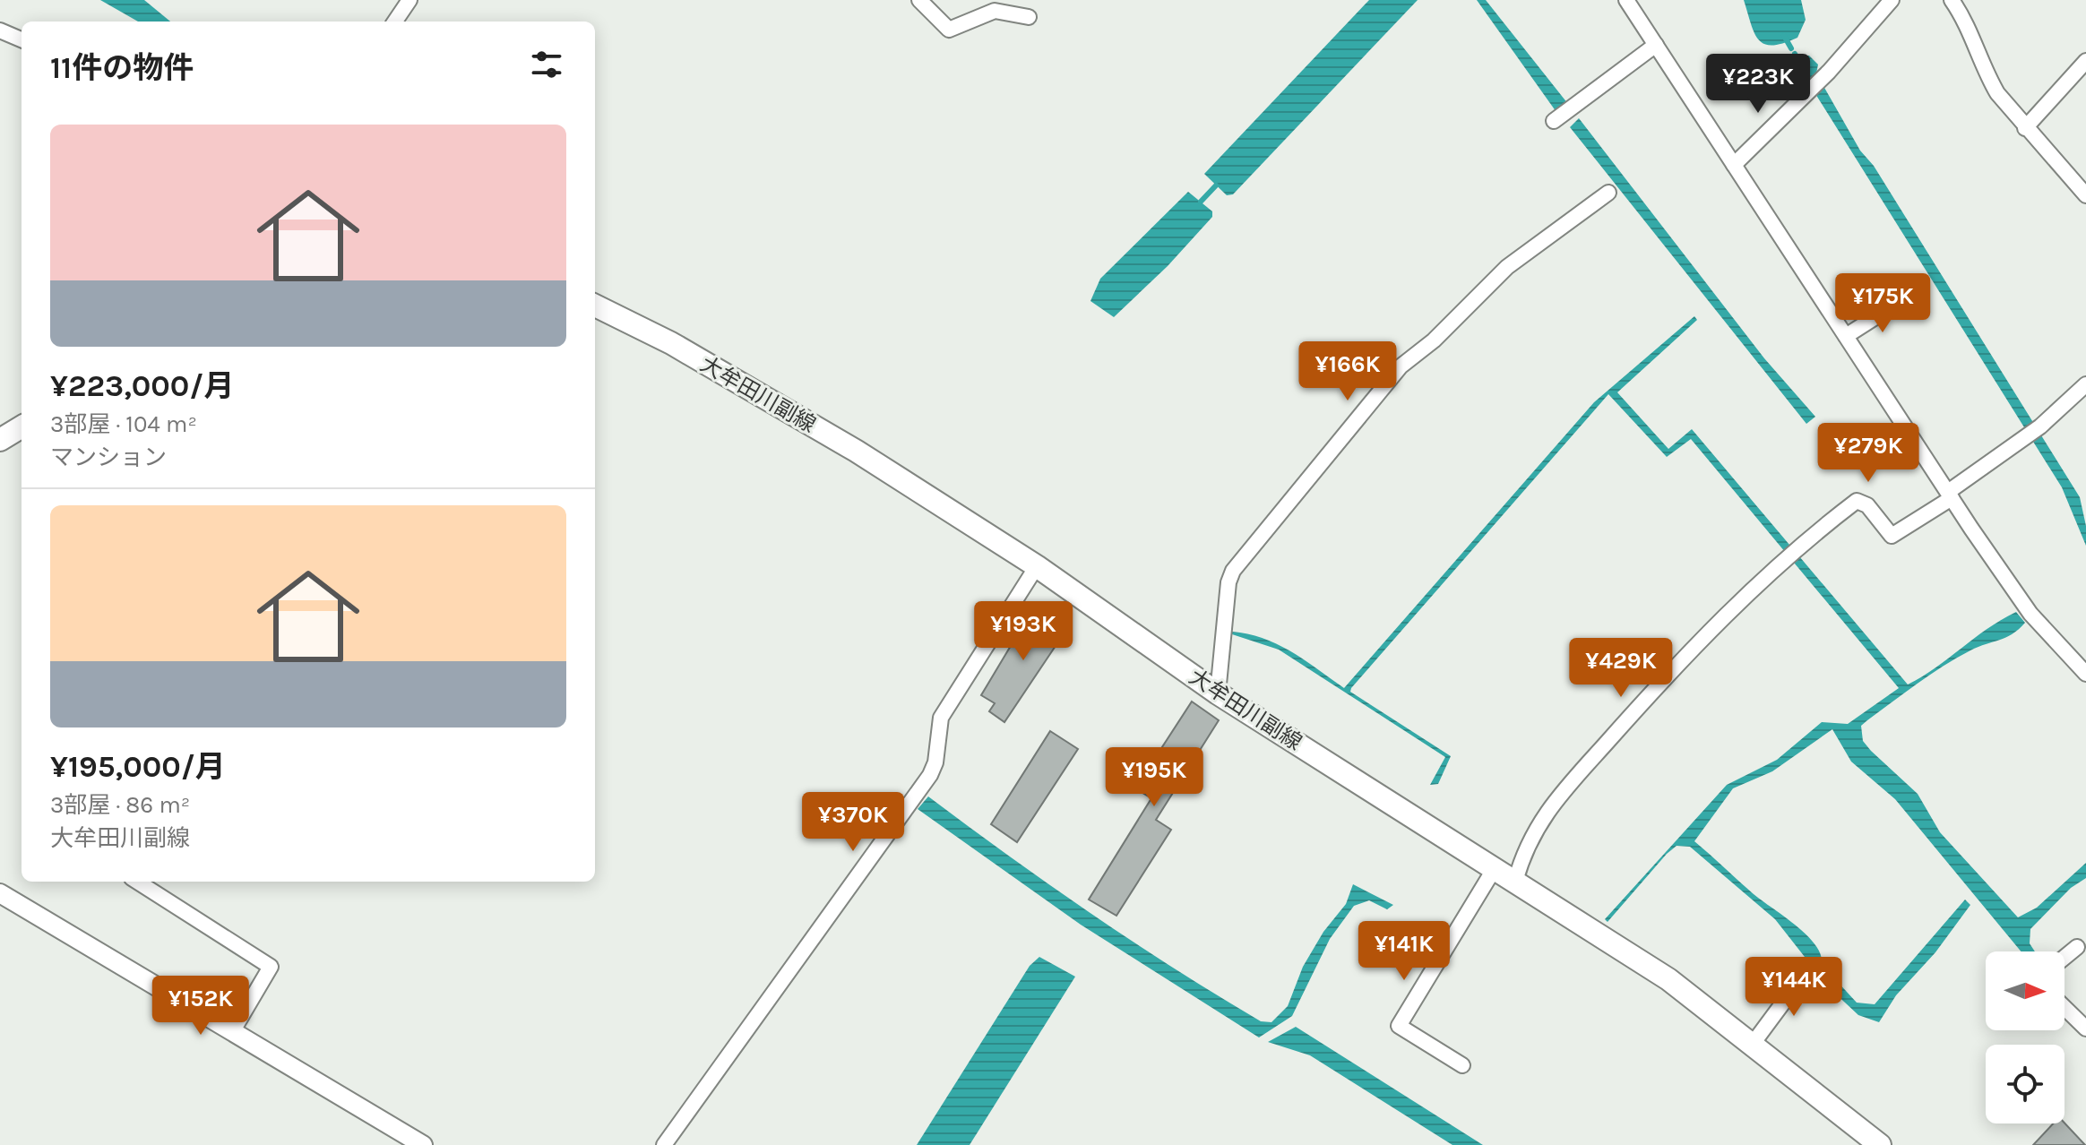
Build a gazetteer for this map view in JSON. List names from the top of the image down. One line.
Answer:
{"streets":{"main road":["大牟田川副線"]},"north":"right","page":{"heading":"11件の物件","price":["¥223K","¥175K","¥166K","¥279K","¥193K","¥429K","¥195K","¥370K","¥141K","¥144K","¥152K"],"list":[{"name":"¥223,000/月","note":"3部屋 · 104 m² · マンション"},{"name":"¥195,000/月","note":"3部屋 · 86 m² · 大牟田川副線"}]}}
